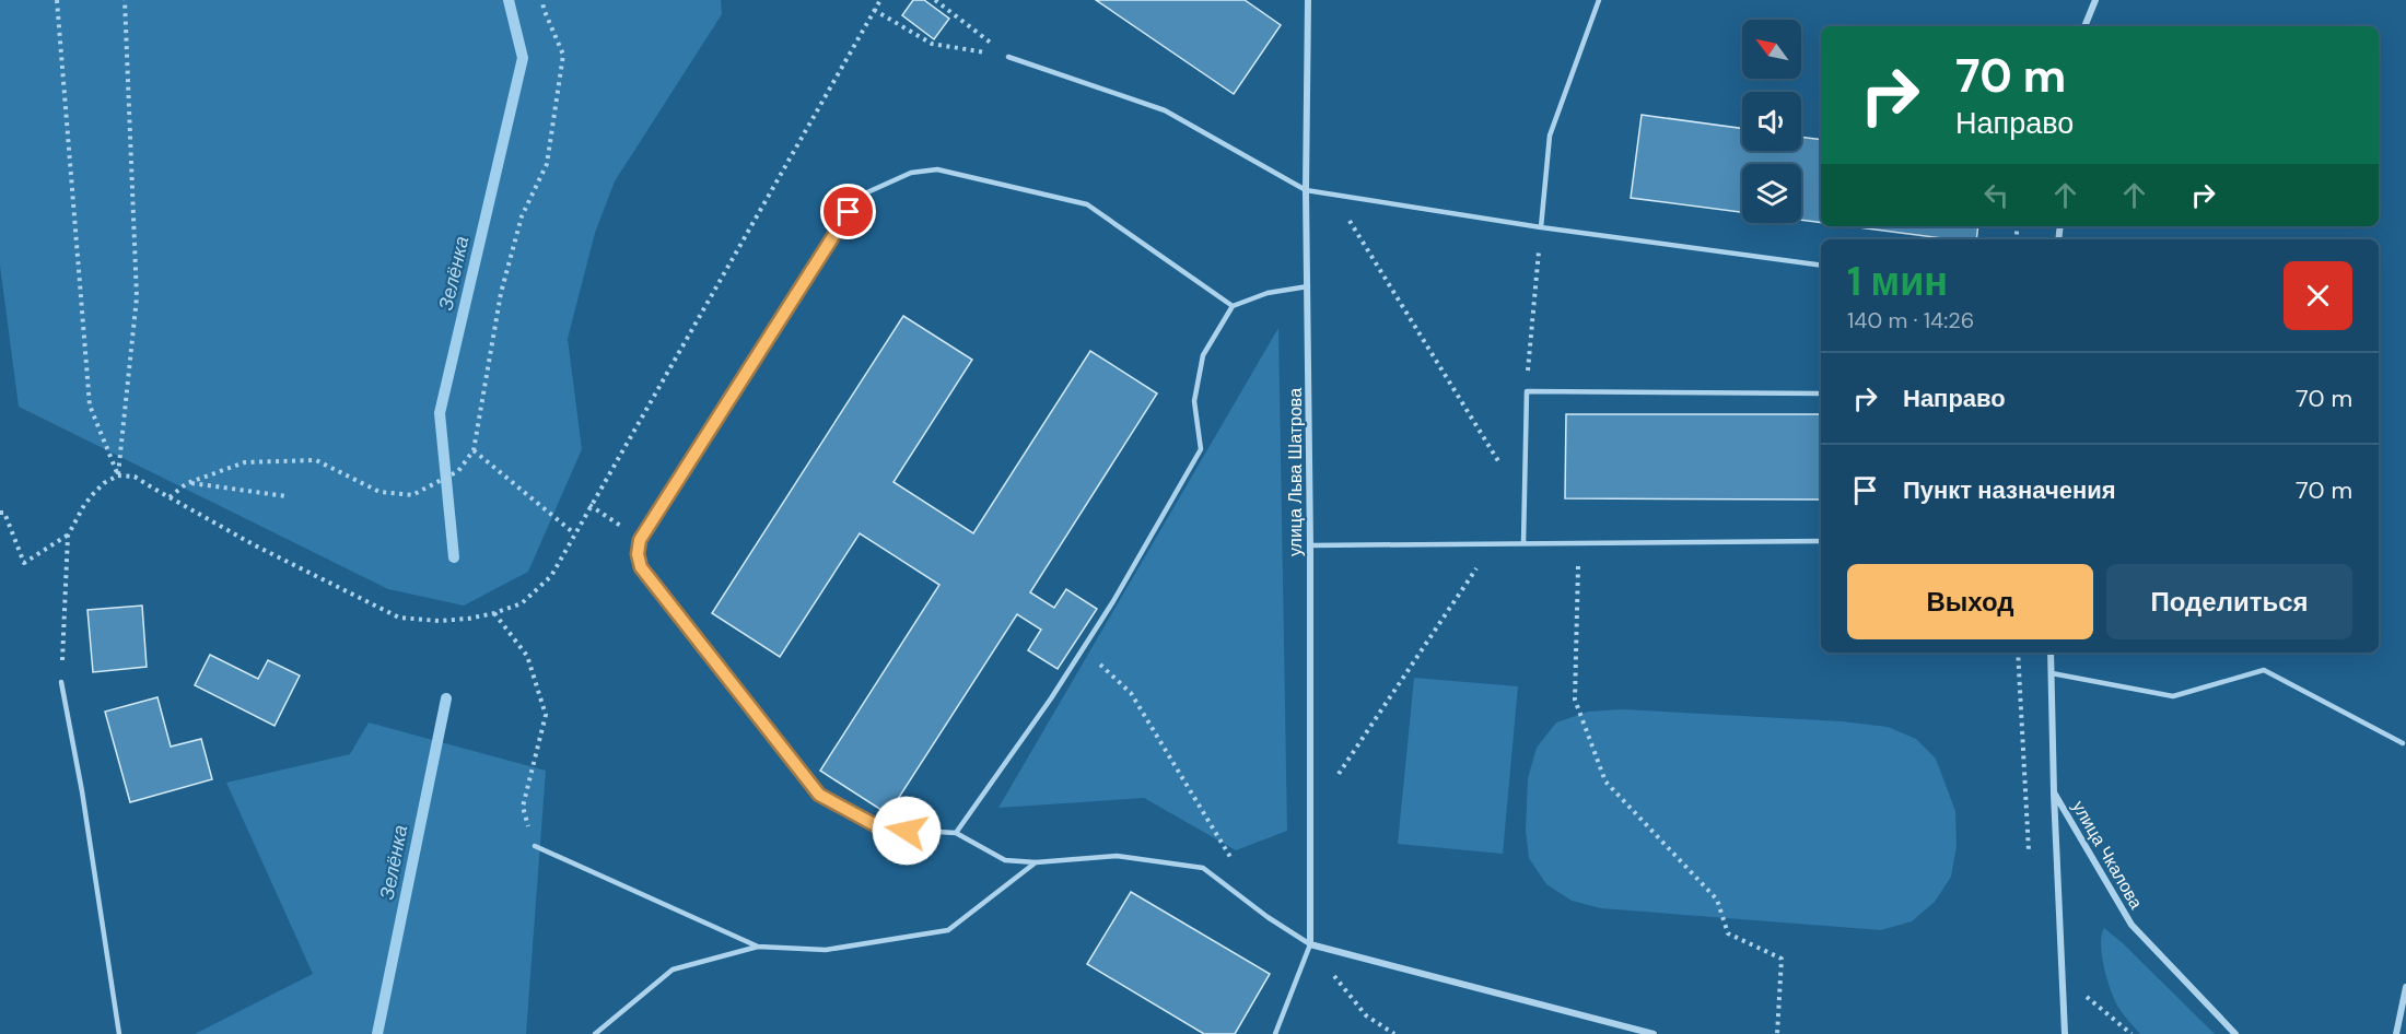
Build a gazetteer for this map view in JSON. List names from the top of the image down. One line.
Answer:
{"streets":{"street":["улица Льва Шатрова","улица Чкалова"]},"water":["Зелёнка"],"north":"top left","page":{"turn":["70 m","Направо"],"heading":["1 мин","140 m · 14:26"],"list":[{"name":"Направо","value":"70 m"},{"name":"Пункт назначения","value":"70 m"}],"buttons":["Выход","Поделиться"]}}
